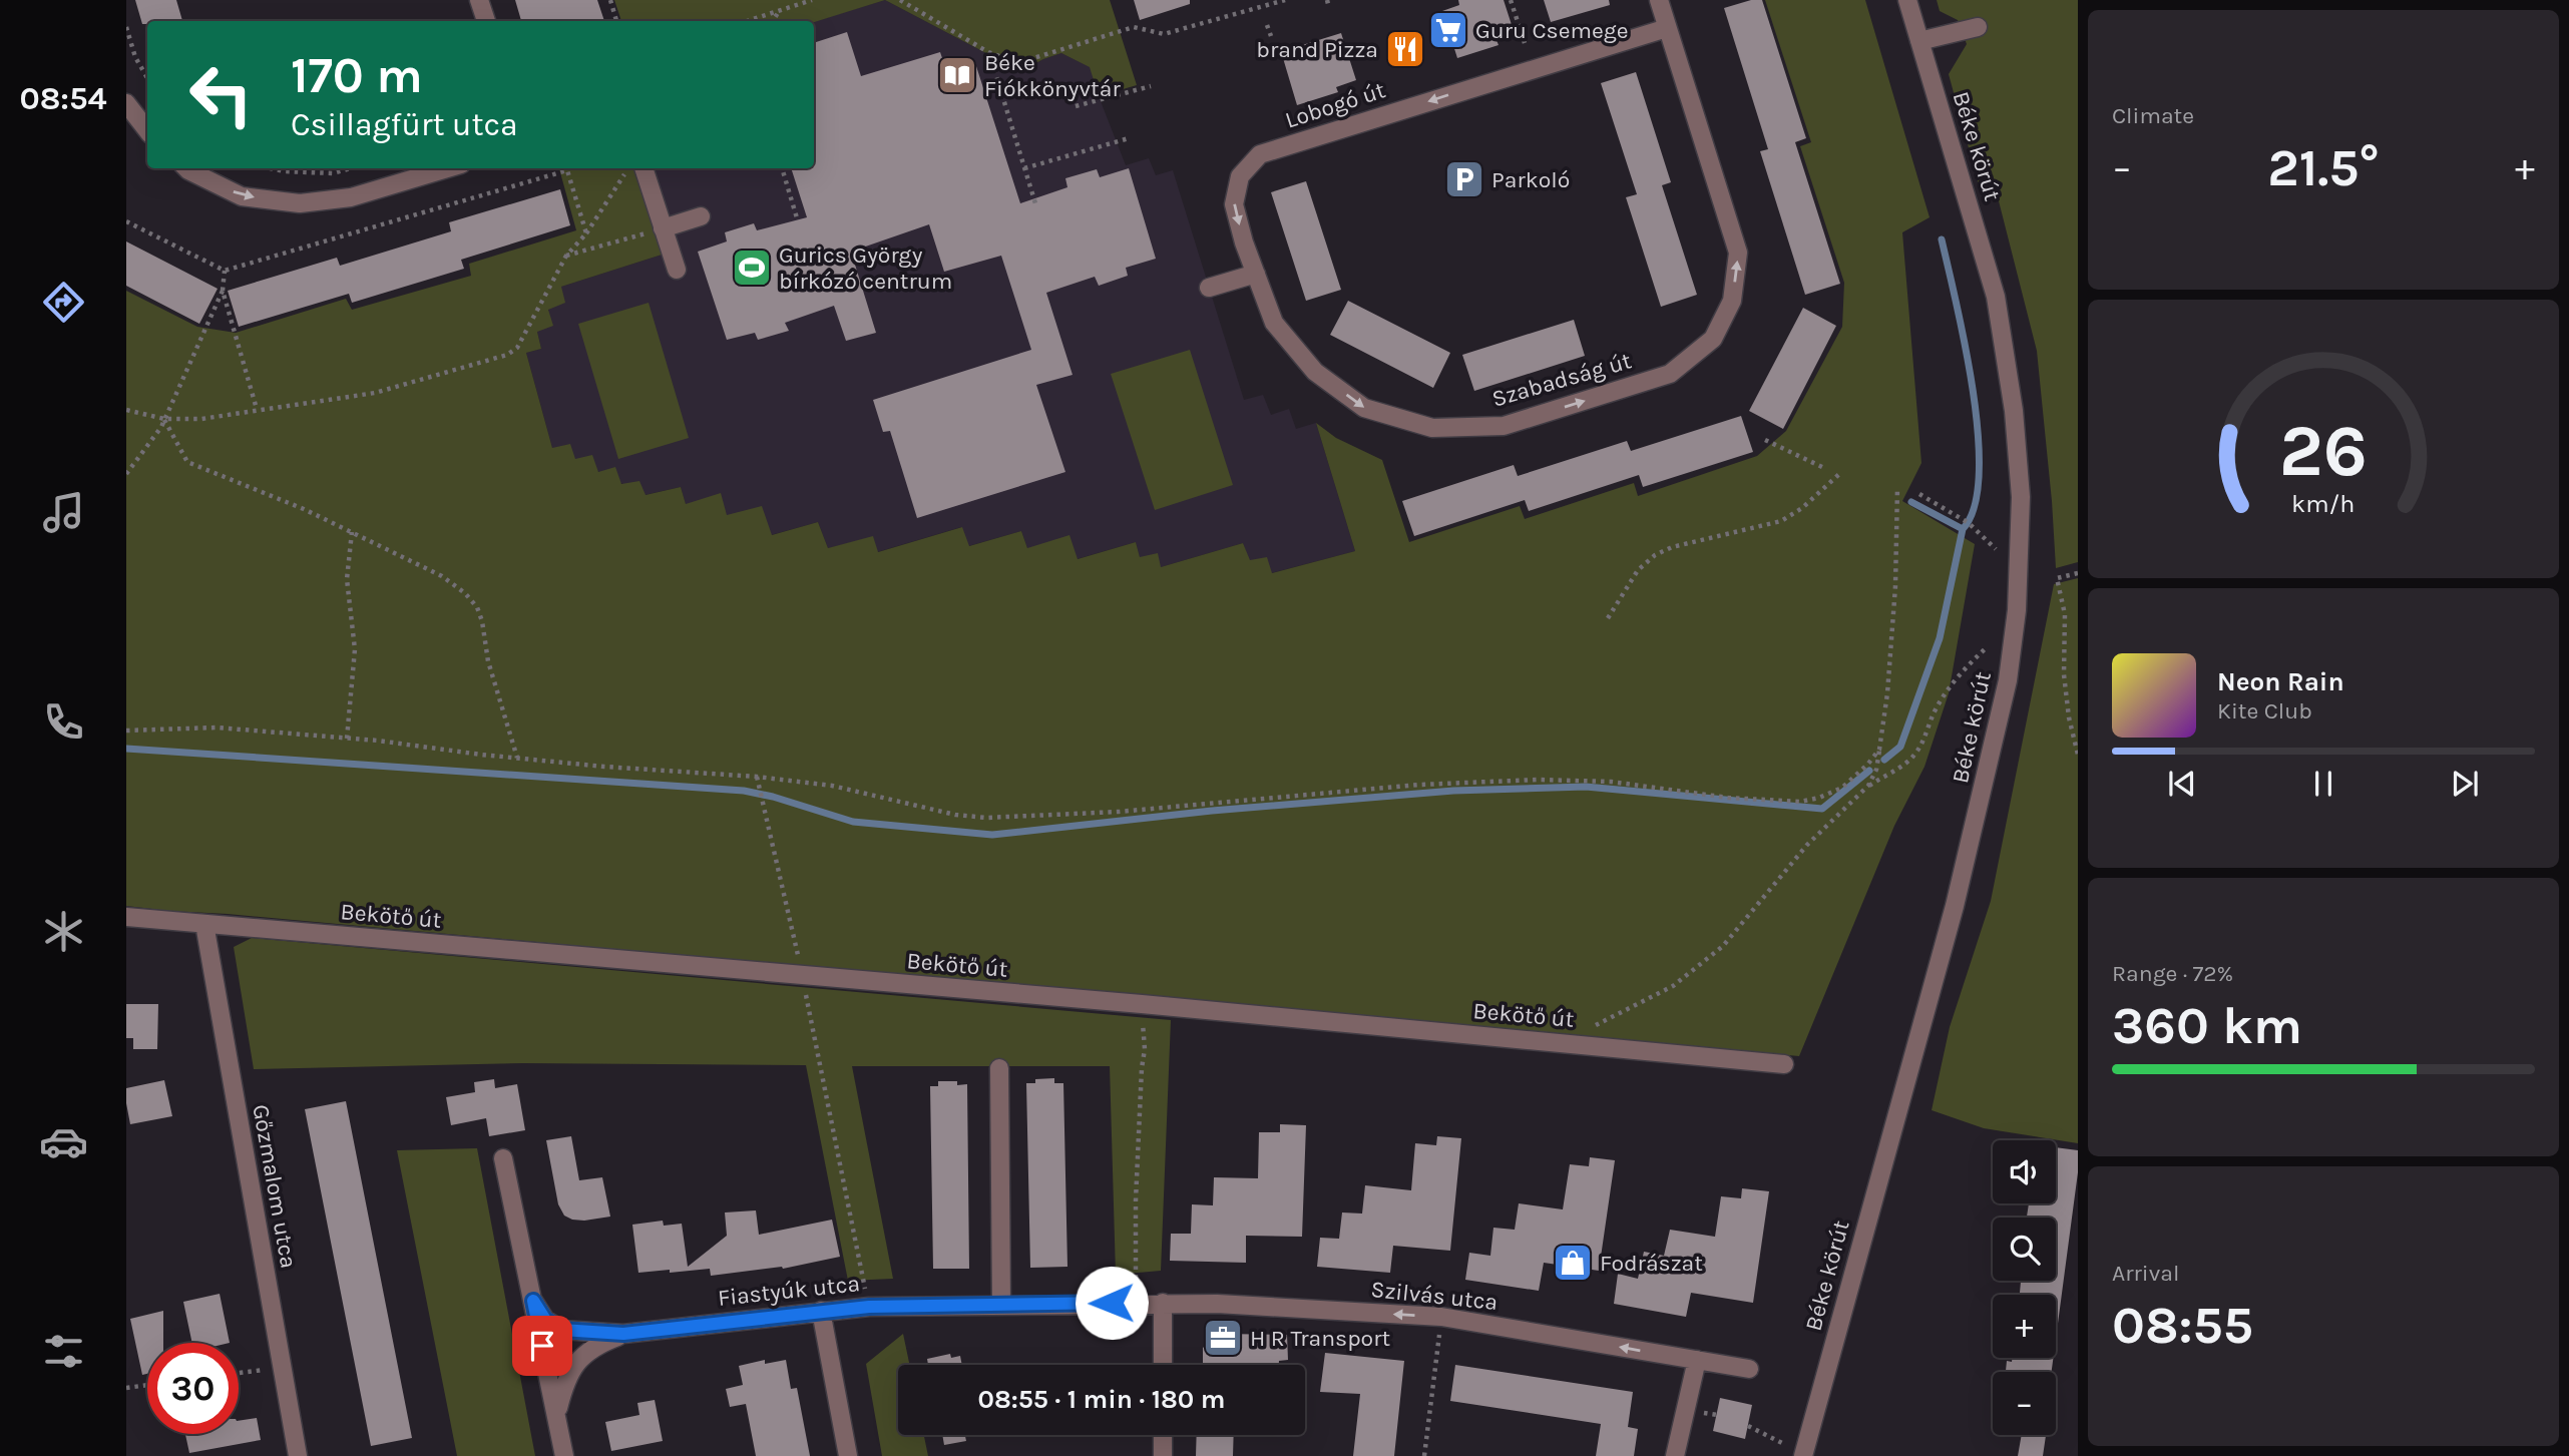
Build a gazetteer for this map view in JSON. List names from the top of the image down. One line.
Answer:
{"streets":{"street":["Lobogó út","Béke körút","Szabadság út","Bekötő út","Gőzmalom utca","Fiastyúk utca","Szilvás utca"]},"crossings":[["Lobogó út","Szabadság út"],["Bekötő út","Gőzmalom utca"],["Fiastyúk utca","Szilvás utca"]],"one_way":["Lobogó út","Szilvás utca"],"places":{"supermarket":["Guru Csemege"],"restaurant":["brand Pizza"],"library":["Béke Fiókkönyvtár"],"parking":["Parkoló"],"sports":["Gurics György bírkózó centrum"],"shop":["Fodrászat"],"office":["H R Transport"]},"page":{"tabs":"08:54","tile":["Climate",["Range · 72%","360 km"],["Arrival","08:55"]],"turn":["170 m","Csillagfürt utca"],"heat":["−","21.5°","+"],"song":["Neon Rain","Kite Club"],"map_buttons":["+","−"],"limit":"30","trip":"08:55 · 1 min · 180 m","gauge":["26","km/h"]}}
